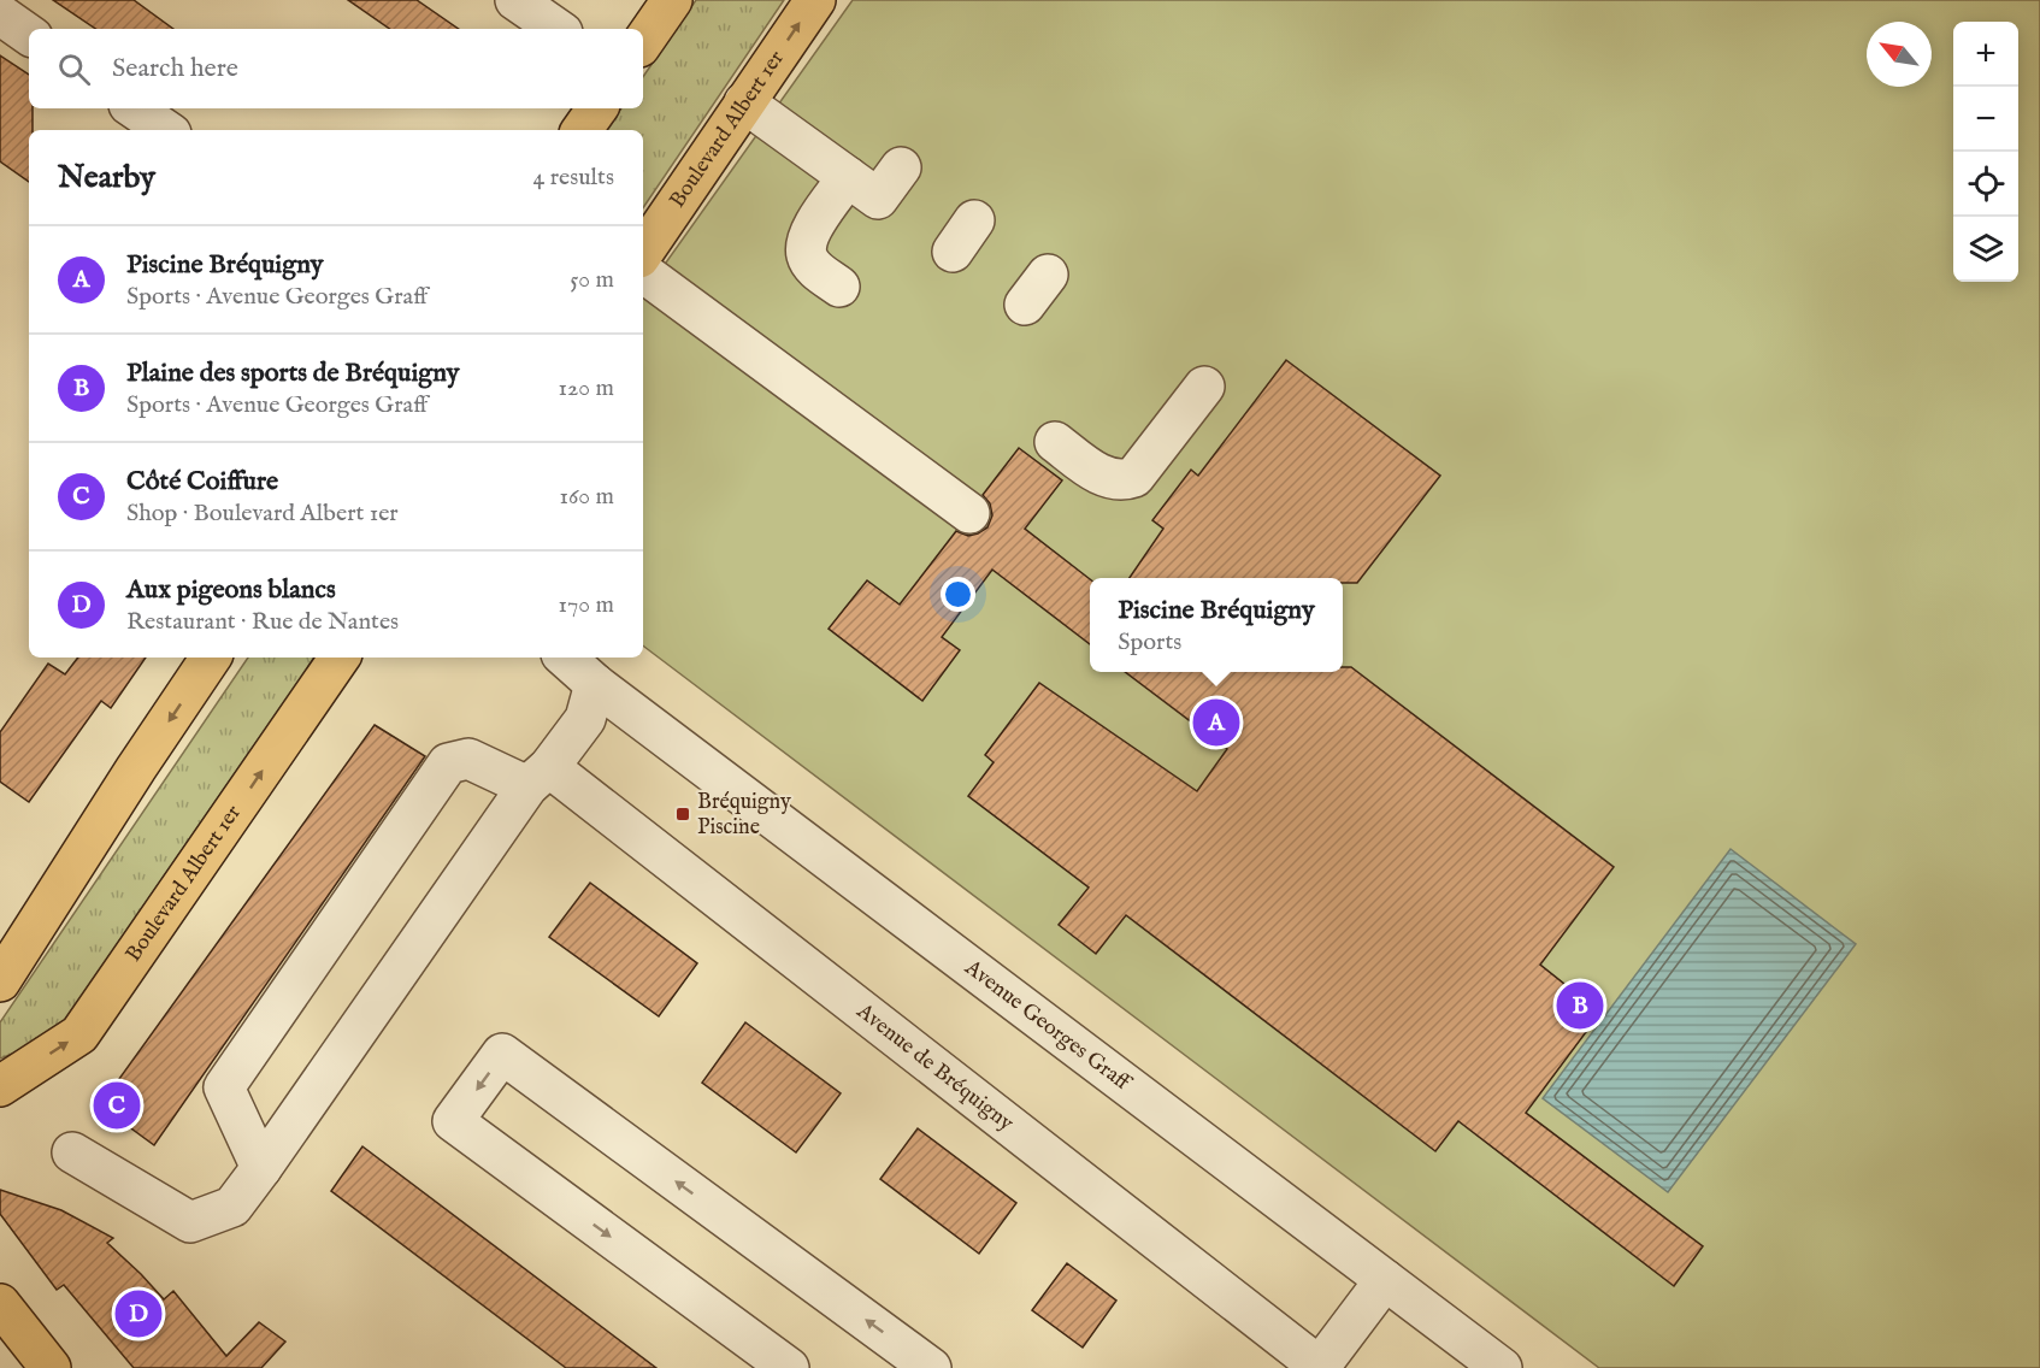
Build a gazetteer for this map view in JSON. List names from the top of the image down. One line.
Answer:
{"streets":{"main road":["Boulevard Albert 1er"],"street":["Avenue Georges Graff","Avenue de Bréquigny"]},"places":{"transit":["Bréquigny Piscine"]},"north":"top left","page":{"map_buttons":["+","−"],"search":"Search here","heading":["Nearby","4 results"],"list":[{"mark":"A","name":"Piscine Bréquigny","note":"Sports · Avenue Georges Graff","value":"50 m"},{"mark":"B","name":"Plaine des sports de Bréquigny","note":"Sports · Avenue Georges Graff","value":"120 m"},{"mark":"C","name":"Côté Coiffure","note":"Shop · Boulevard Albert 1er","value":"160 m"},{"mark":"D","name":"Aux pigeons blancs","note":"Restaurant · Rue de Nantes","value":"170 m"}],"popup":["Piscine Bréquigny","Sports"],"pins":["A","B","C","D"]}}
